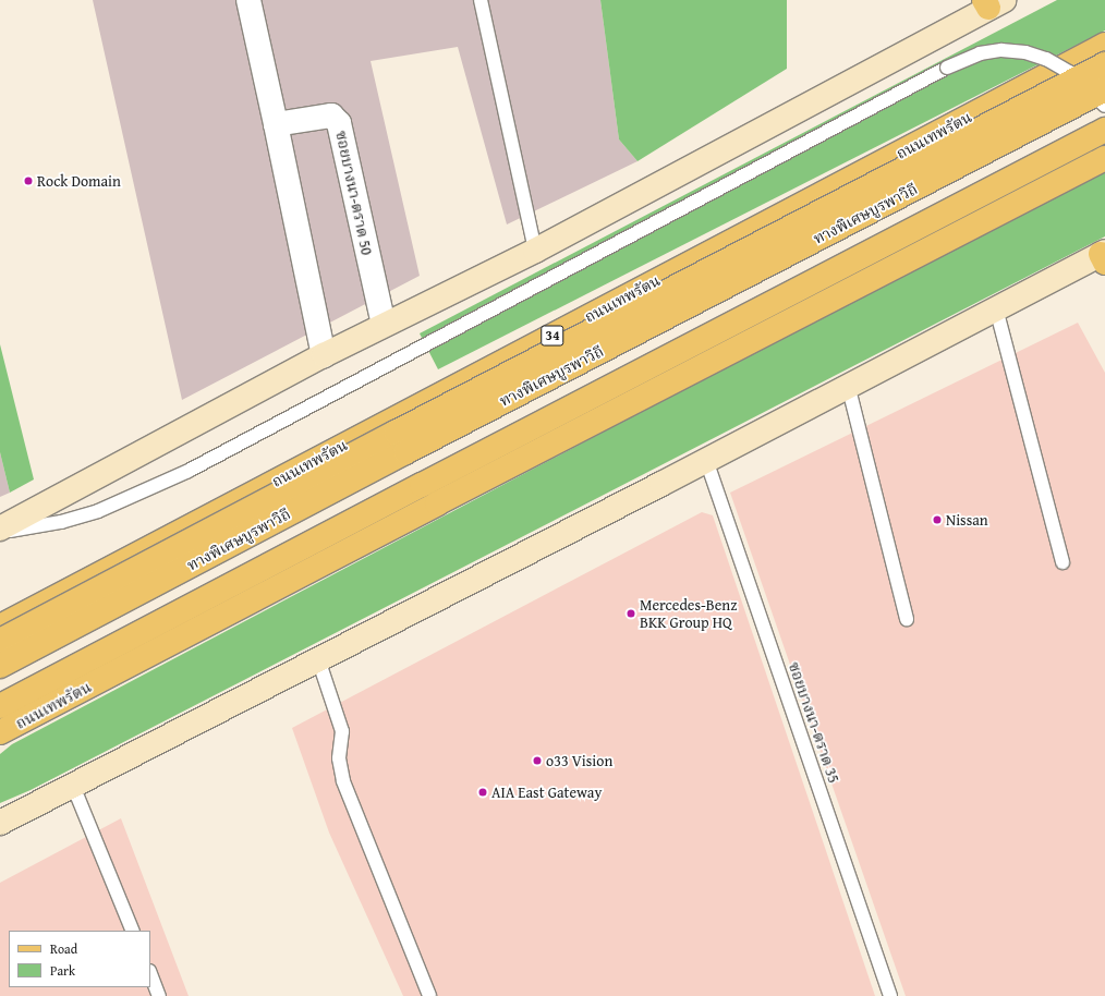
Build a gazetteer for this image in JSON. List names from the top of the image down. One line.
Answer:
{"streets":{"highway":["ถนนเทพรัตน","ทางพิเศษบูรพาวิถี","34"],"street":["ซอยบางนา-ตราด 50"],"lane":["ซอยบางนา-ตราด 35"]},"places":["Rock Domain","Nissan","Mercedes-Benz BKK Group HQ","o33 Vision","AIA East Gateway"],"legend":["Road","Park"]}
